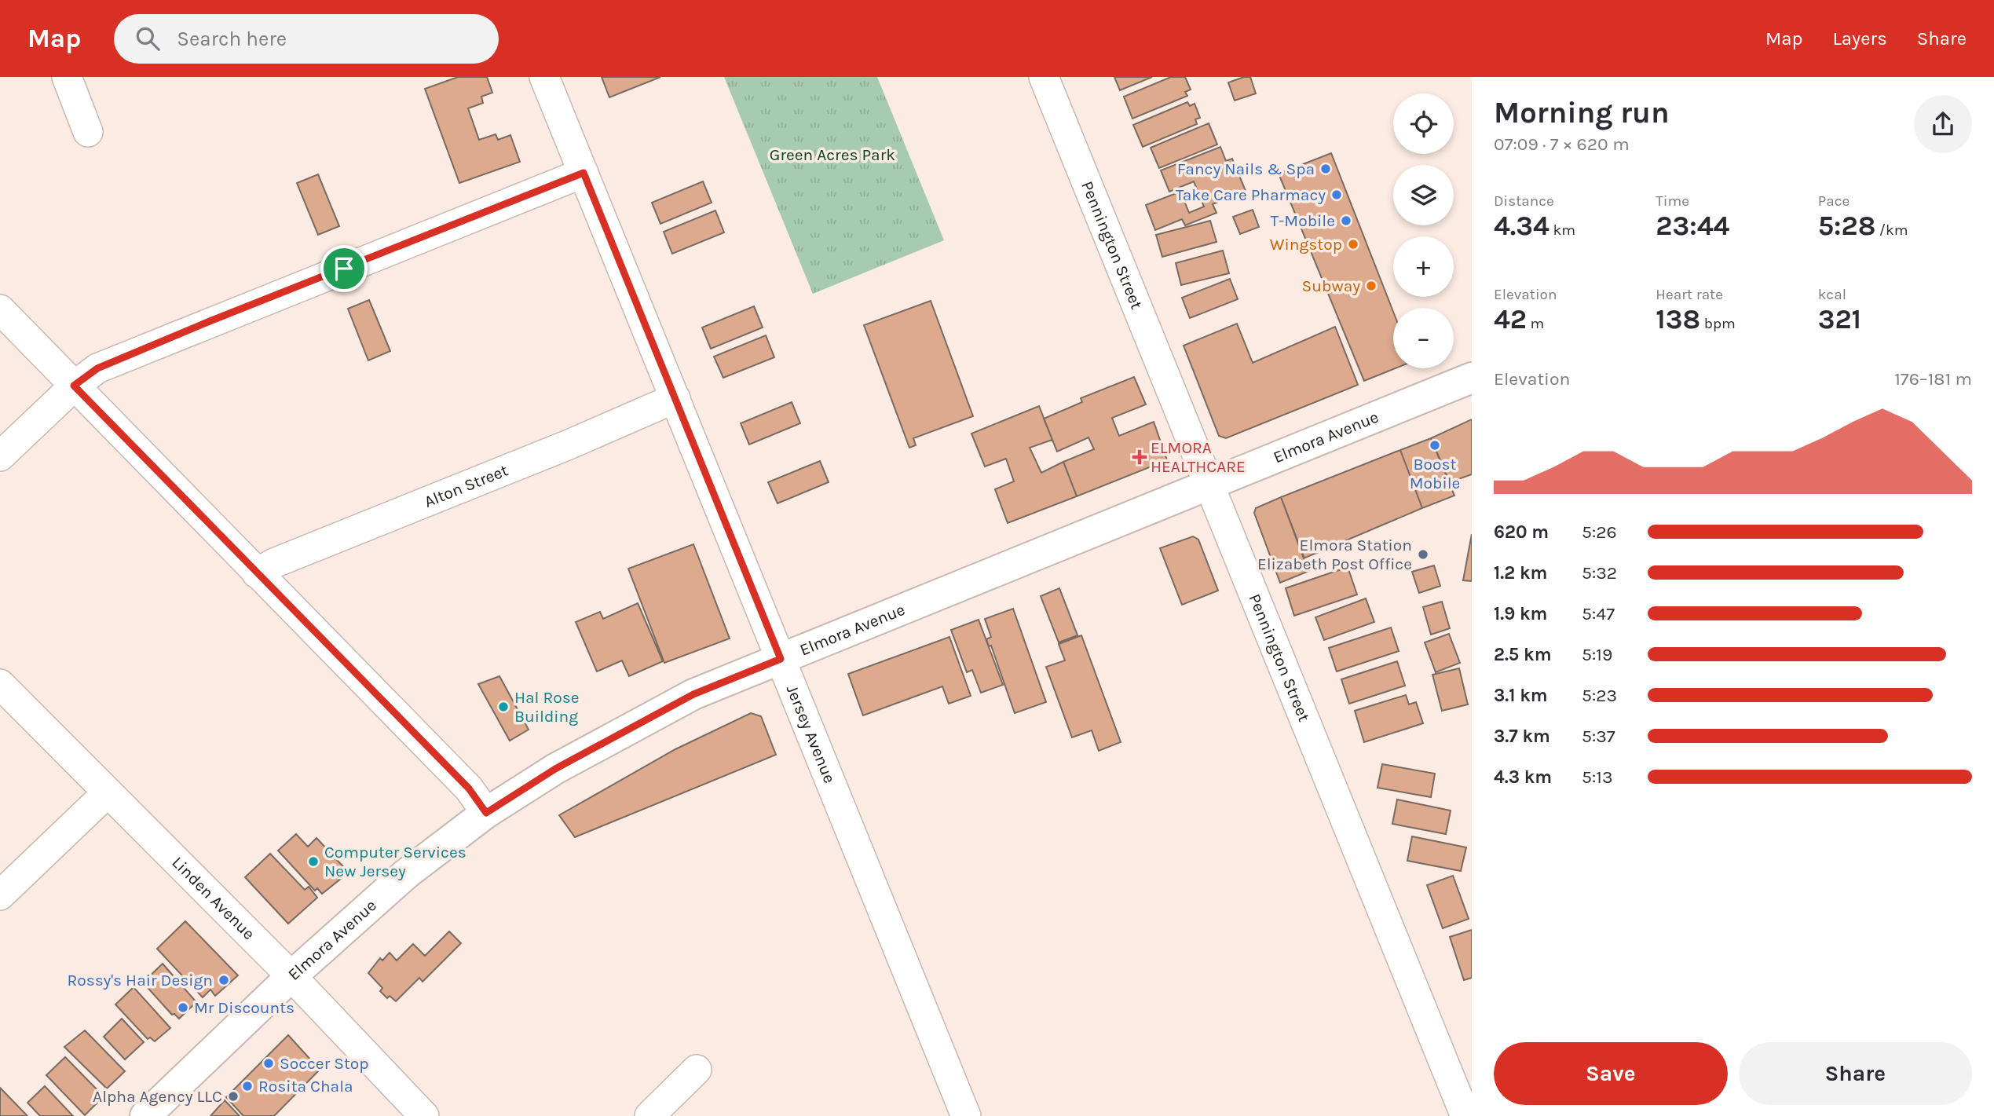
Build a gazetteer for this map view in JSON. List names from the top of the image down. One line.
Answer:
{"streets":{"main road":["Elmora Avenue"],"street":["Pennington Street","Alton Street","Jersey Avenue","Linden Avenue"]},"crossings":[["Pennington Street","Elmora Avenue"],["Elmora Avenue","Jersey Avenue"],["Elmora Avenue","Linden Avenue"],["Alton Street","Jersey Avenue"]],"parks":["Green Acres Park"],"places":{"other":["Fancy Nails & Spa","Take Care Pharmacy","T-Mobile","Wingstop","Subway","Boost Mobile","Elmora Station Elizabeth Post Office","Hal Rose Building","Computer Services New Jersey","Rossy's Hair Design","Mr Discounts","Soccer Stop","Rosita Chala","Alpha Agency LLC"],"health":["ELMORA HEALTHCARE"]},"page":{"header":"Map","search":"Search here","nav":["Map","Layers","Share"],"heading":["Morning run","07:09 · 7 × 620 m"],"map_buttons":["+","−"],"stats":[["Distance","4.34 km"],["Time","23:44"],["Pace","5:28 /km"],["Elevation","42 m"],["Heart rate","138 bpm"],["kcal","321"]],"chart":["Elevation","176–181 m"],"list":[{"name":"620 m","note":"5:26"},{"name":"1.2 km","note":"5:32"},{"name":"1.9 km","note":"5:47"},{"name":"2.5 km","note":"5:19"},{"name":"3.1 km","note":"5:23"},{"name":"3.7 km","note":"5:37"},{"name":"4.3 km","note":"5:13"}],"buttons":["Save","Share"]}}
